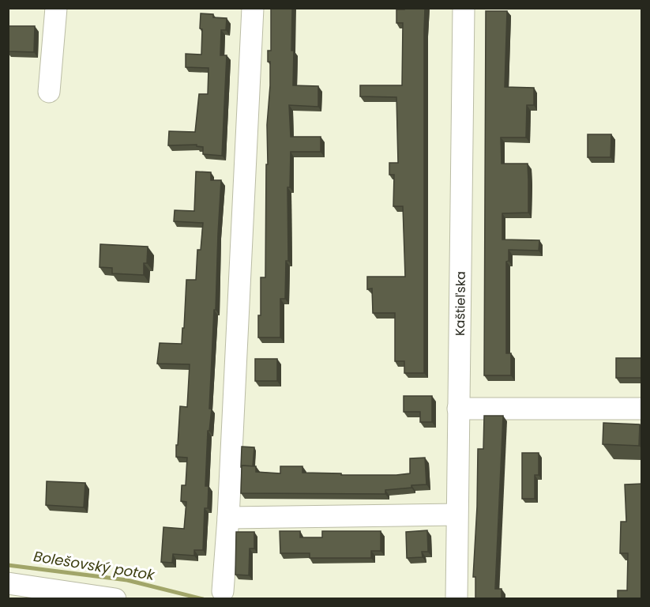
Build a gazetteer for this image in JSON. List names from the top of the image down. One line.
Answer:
{"streets":{"street":["Kaštieľska"]},"water":["Bolešovský potok"]}
